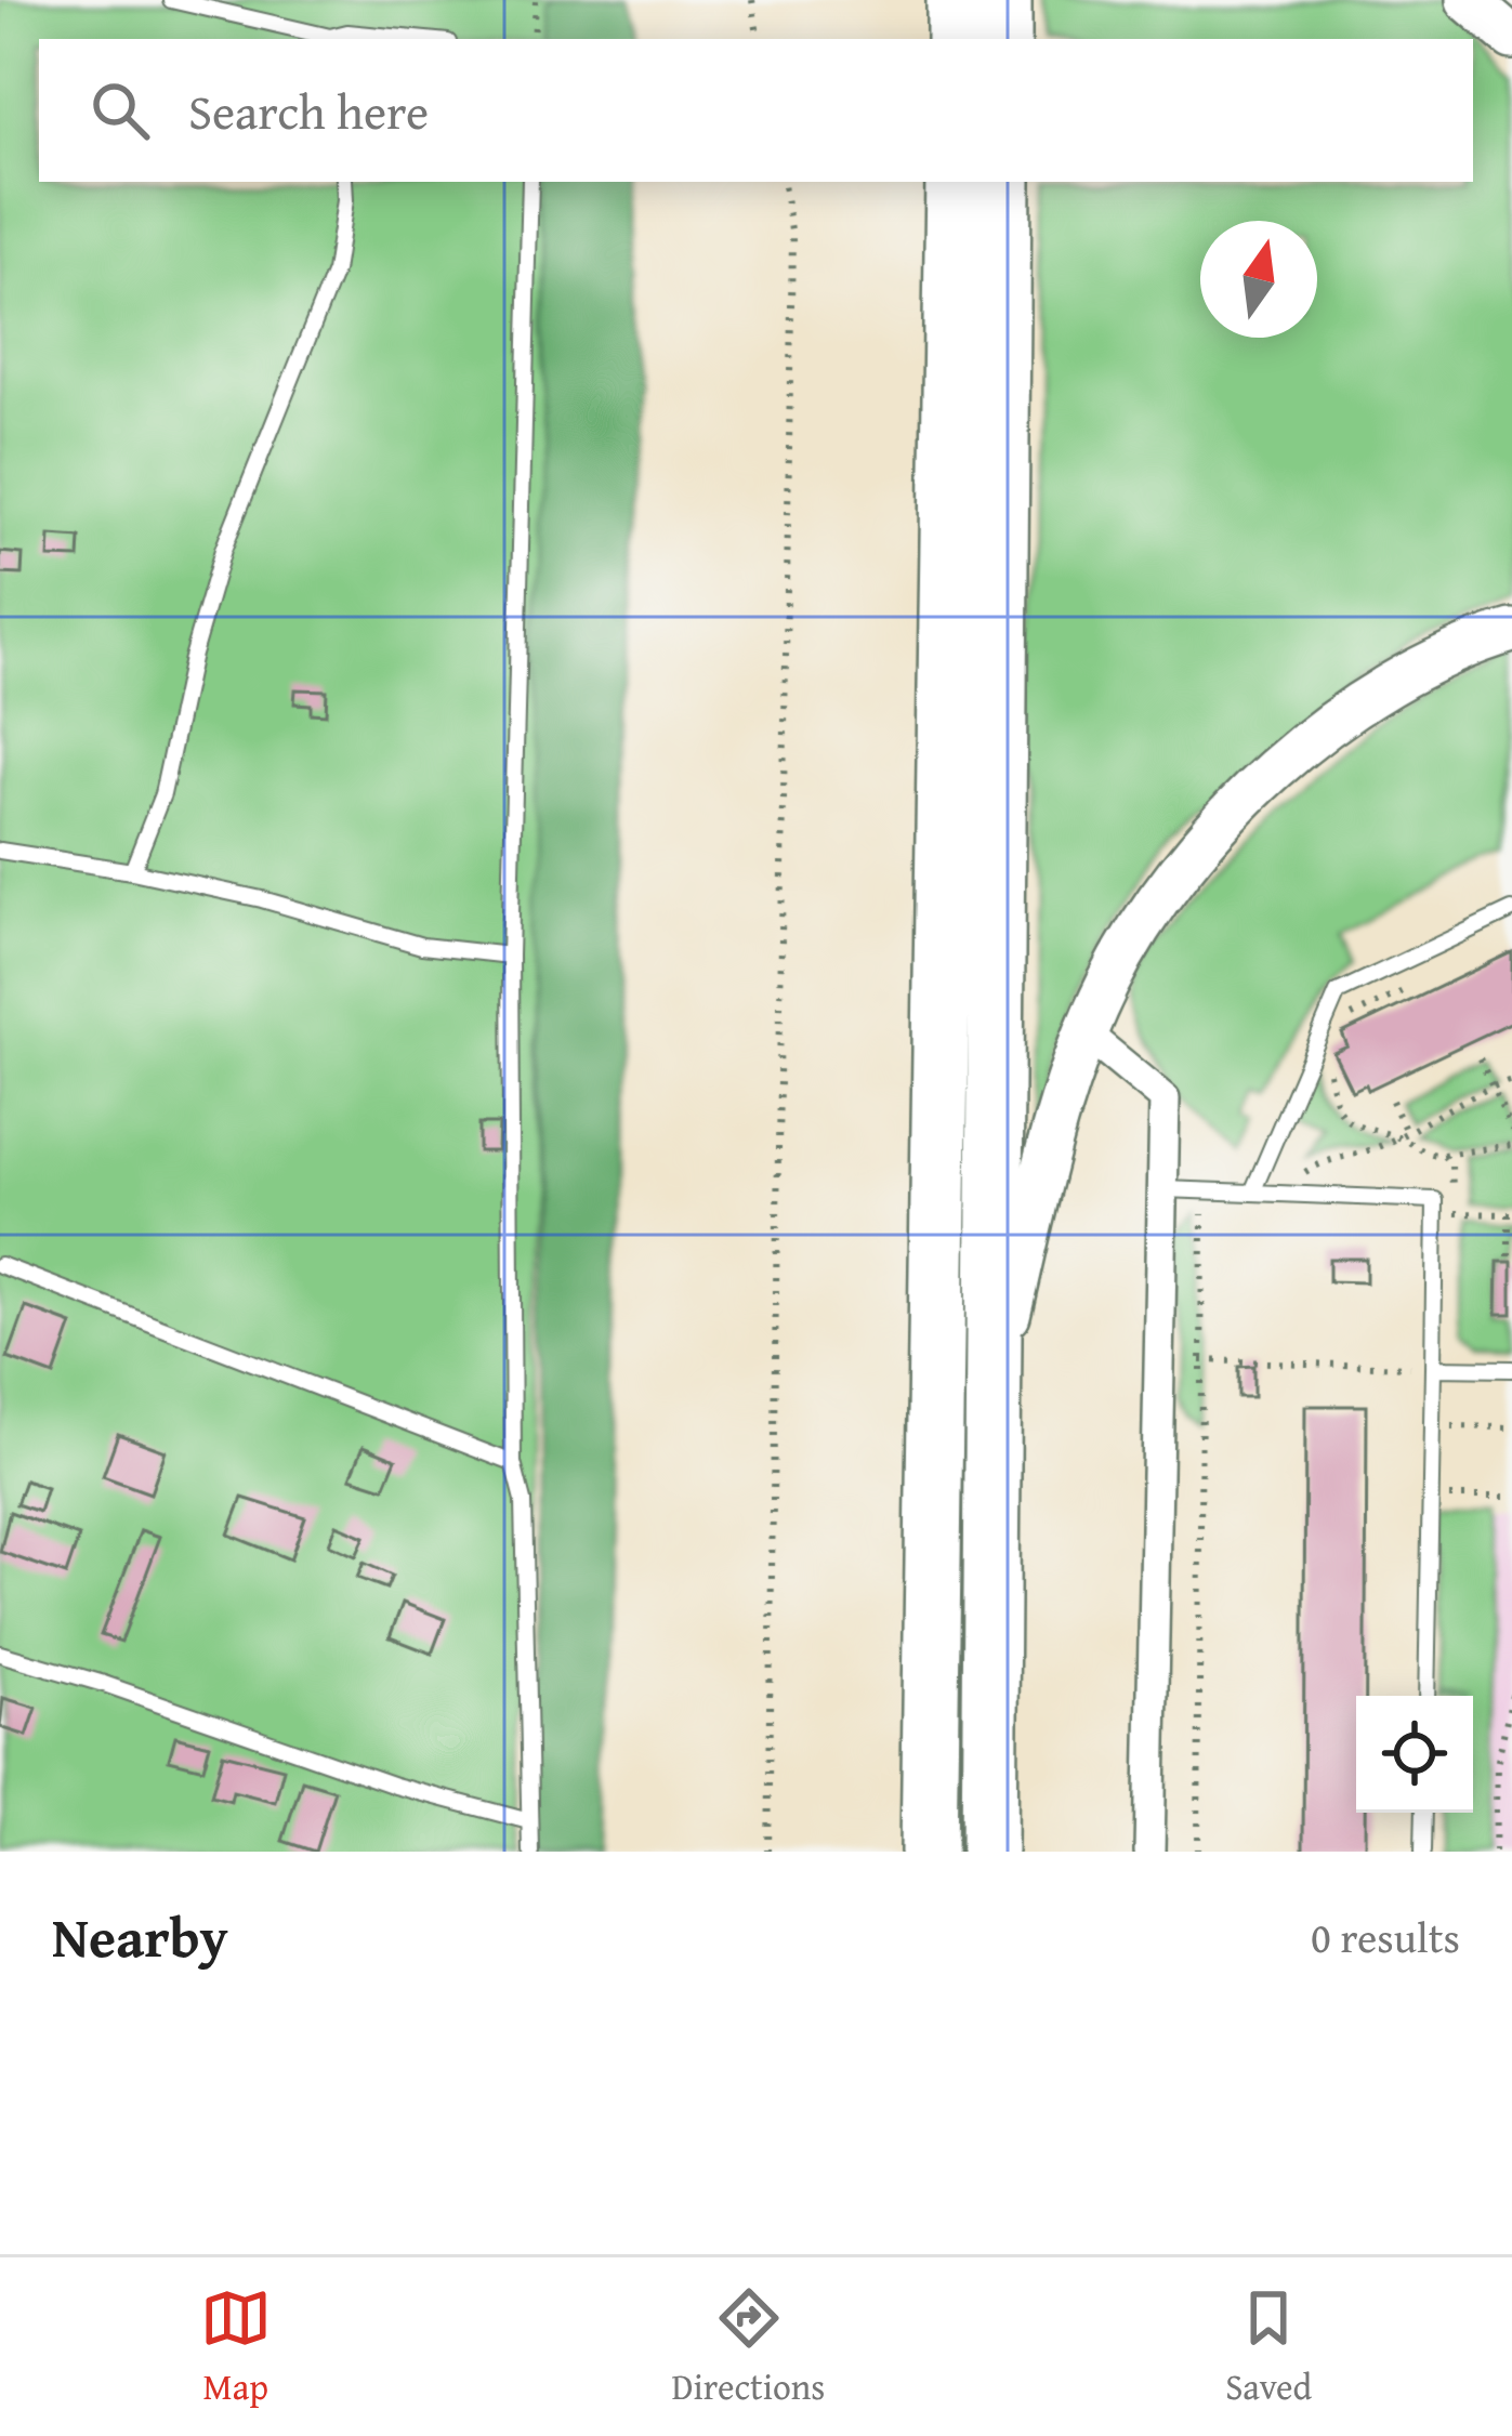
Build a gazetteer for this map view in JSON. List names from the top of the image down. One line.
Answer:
{"north":"top","page":{"search":"Search here","heading":["Nearby","0 results"],"nav":["Map","Directions","Saved"]}}
